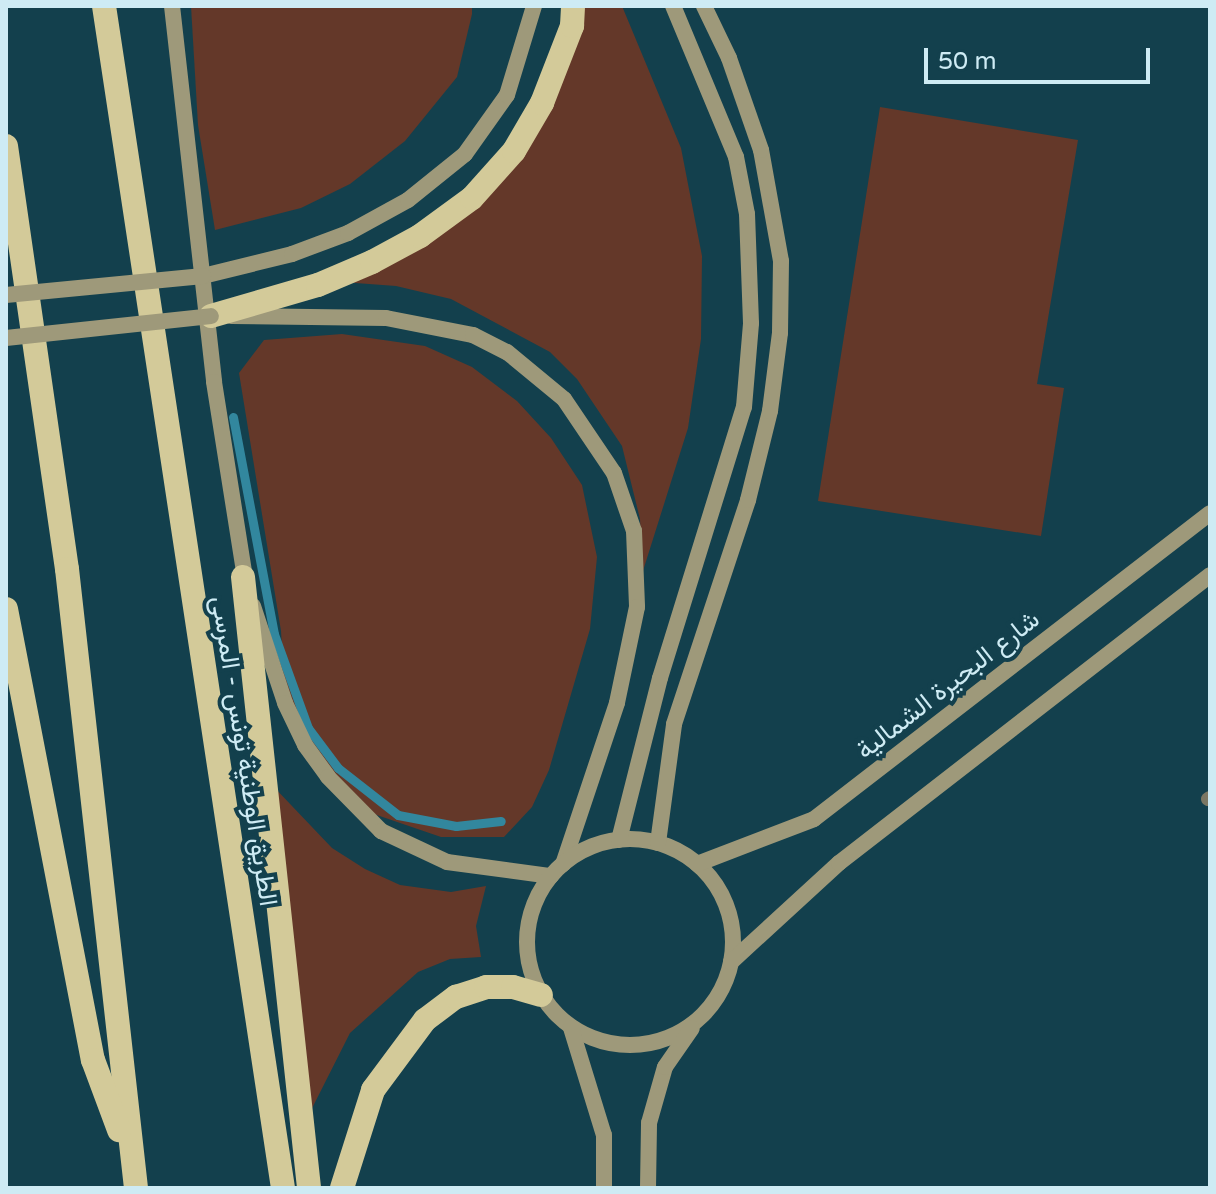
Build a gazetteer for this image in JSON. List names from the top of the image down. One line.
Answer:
{"streets":{"highway":["الطريق الوطنية تونس - المرسى"],"main road":["شارع البحيرة الشمالية"]},"crossings":[["شارع البحيرة الشمالية","الطريق الوطنية تونس - المرسى"]],"scale_bar":"50 m"}
